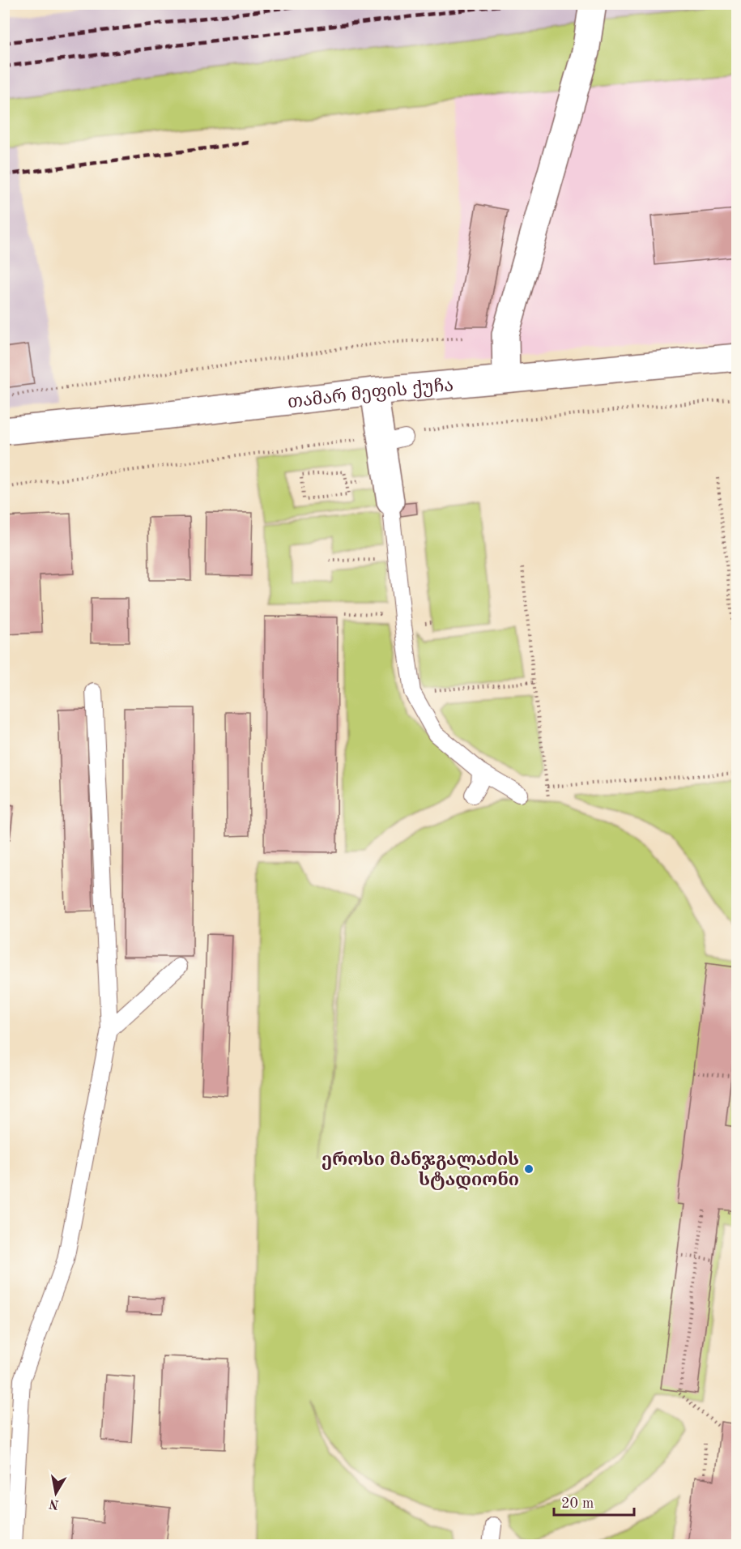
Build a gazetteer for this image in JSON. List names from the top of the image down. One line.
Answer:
{"streets":{"main road":["თამარ მეფის ქუჩა"]},"places":["ეროსი მანჯგალაძის სტადიონი"],"scale_bar":"20 m","north":"bottom"}
